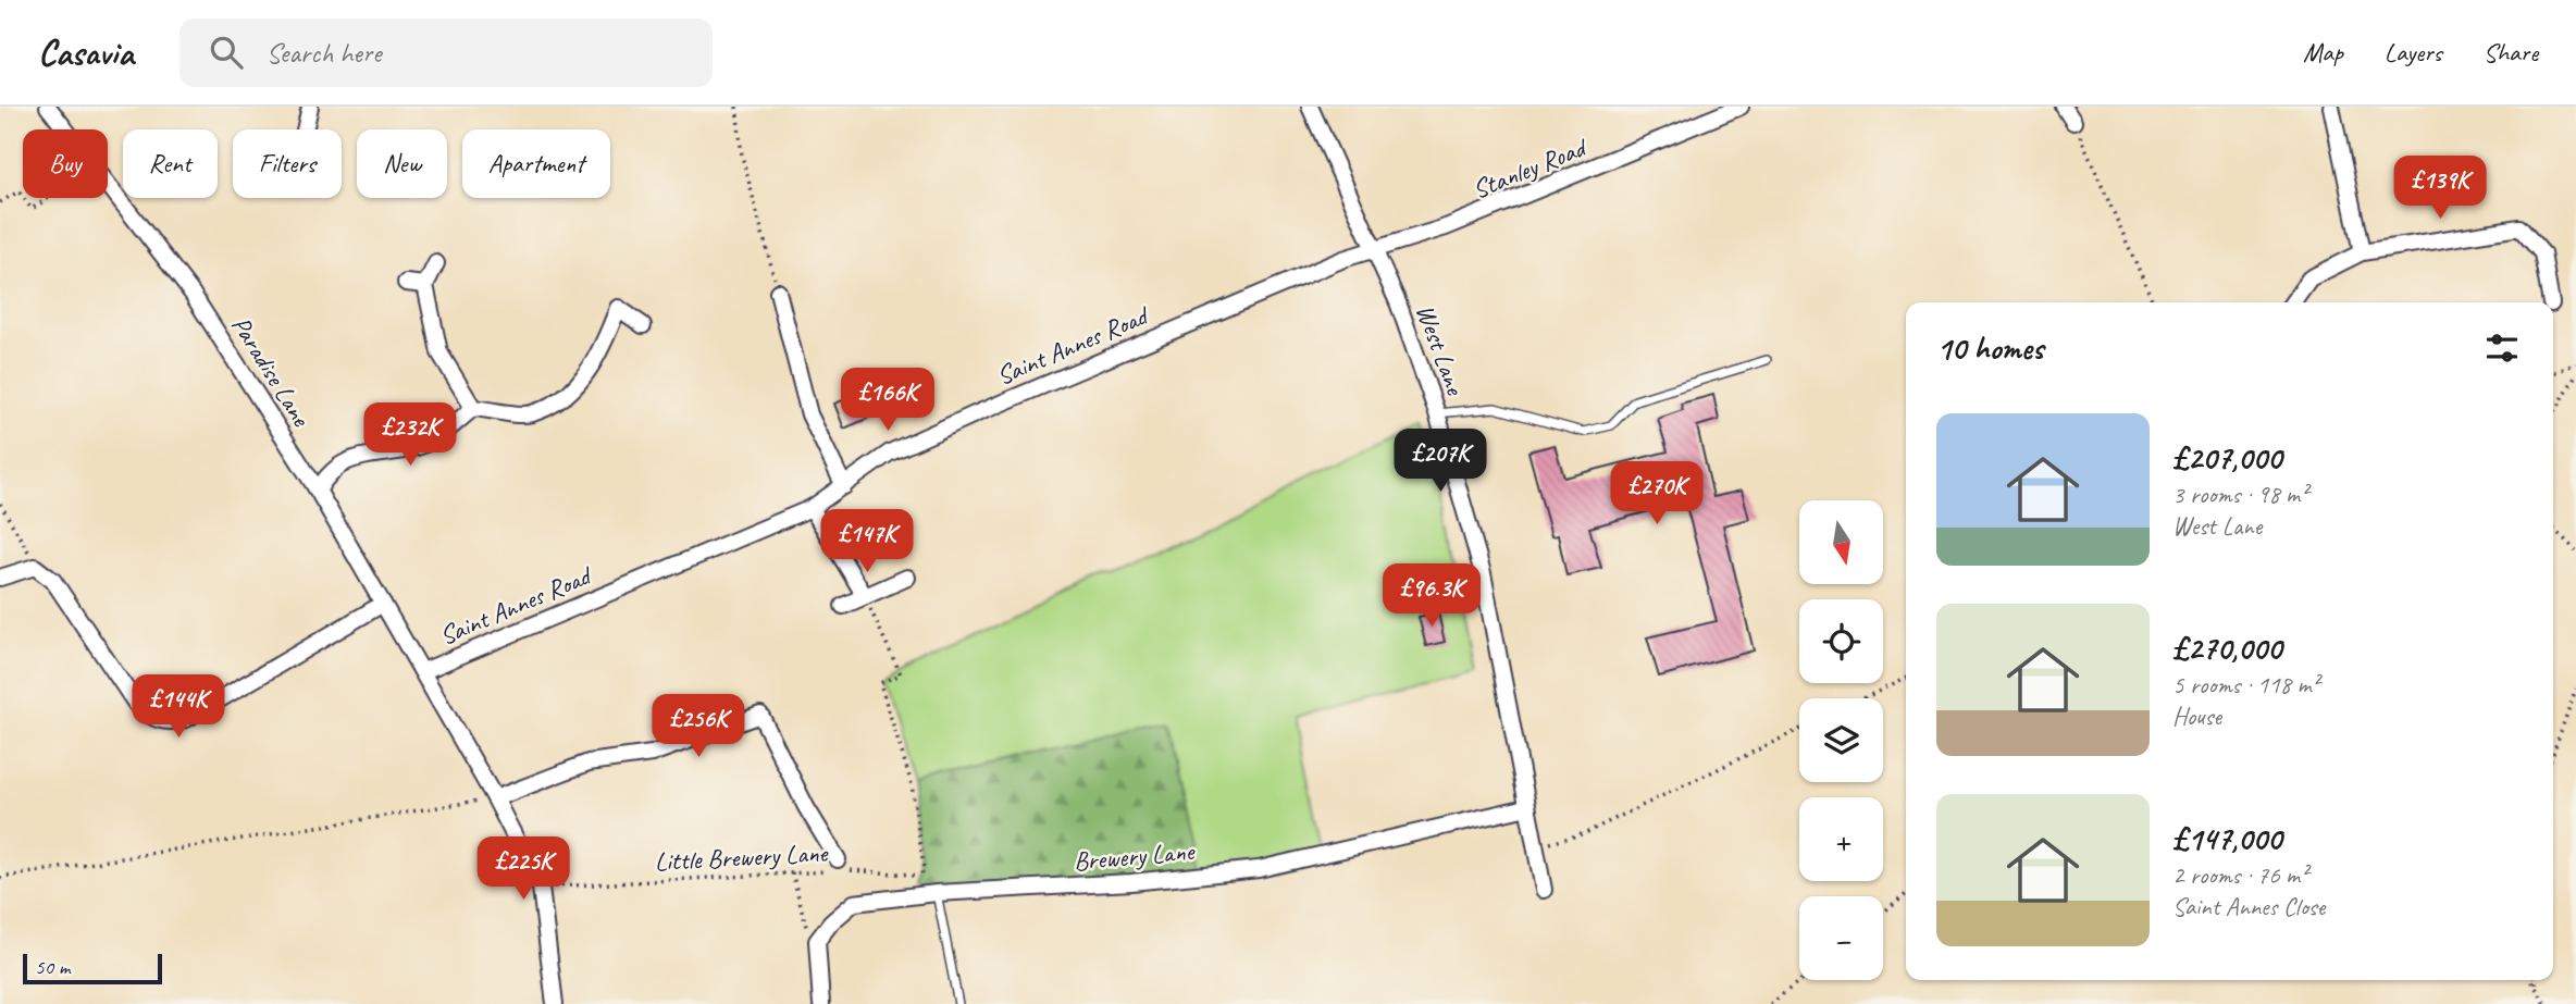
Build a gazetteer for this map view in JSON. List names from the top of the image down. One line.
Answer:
{"streets":{"street":["Stanley Road","Saint Annes Road","West Lane","Paradise Lane","Brewery Lane"],"path":["Little Brewery Lane"]},"crossings":[["Stanley Road","Saint Annes Road"],["Stanley Road","West Lane"],["Saint Annes Road","West Lane"],["Saint Annes Road","Paradise Lane"],["West Lane","Brewery Lane"],["Paradise Lane","Little Brewery Lane"],["Brewery Lane","Little Brewery Lane"]],"scale_bar":"50 m","north":"bottom","page":{"header":"Casavia","search":"Search here","nav":["Map","Layers","Share"],"chip":["Buy","Rent","Filters","New","Apartment"],"price":["£139K","£166K","£232K","£207K","£270K","£147K","£96.3K","£144K","£256K","£225K"],"heading":"10 homes","list":[{"name":"£207,000","note":"3 rooms · 98 m² · West Lane"},{"name":"£270,000","note":"5 rooms · 118 m² · House"},{"name":"£147,000","note":"2 rooms · 76 m² · Saint Annes Close"}],"map_buttons":["+","−"],"scale":"50 m"}}
